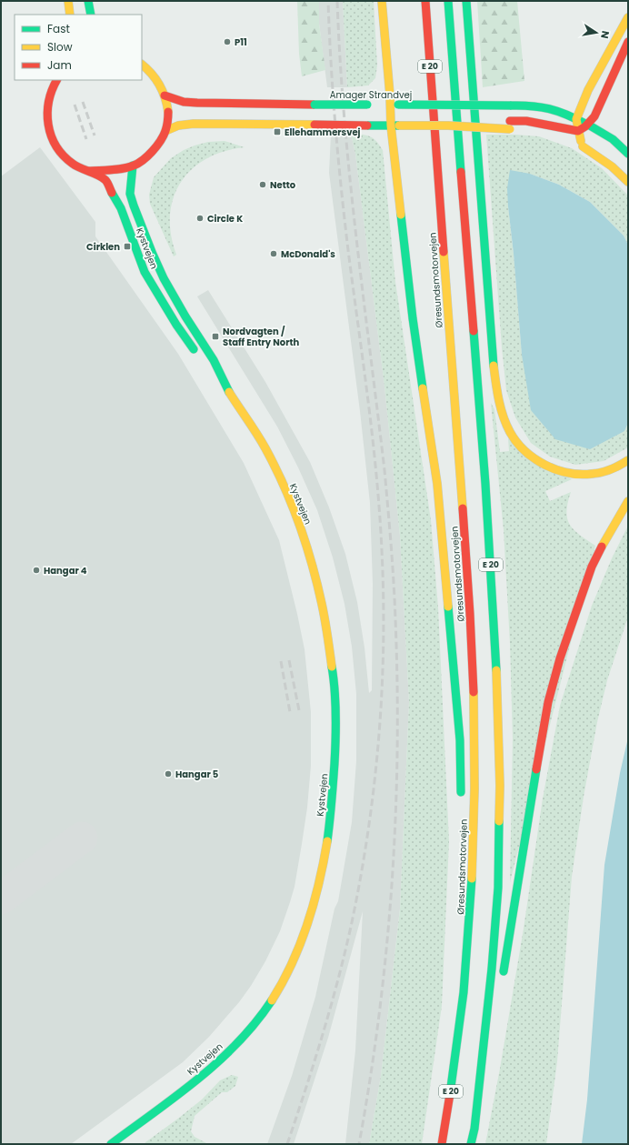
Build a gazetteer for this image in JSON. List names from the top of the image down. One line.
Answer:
{"streets":{"main road":["E 20","Amager Strandvej","Kystvejen","Øresundsmotorvejen"]},"places":{"other":["P11","Netto","Circle K","McDonald's","Hangar 4","Hangar 5"],"transit":["Ellehammersvej","Cirklen","Nordvagten / Staff Entry North"]},"legend":["Fast","Slow","Jam"],"north":"right"}
